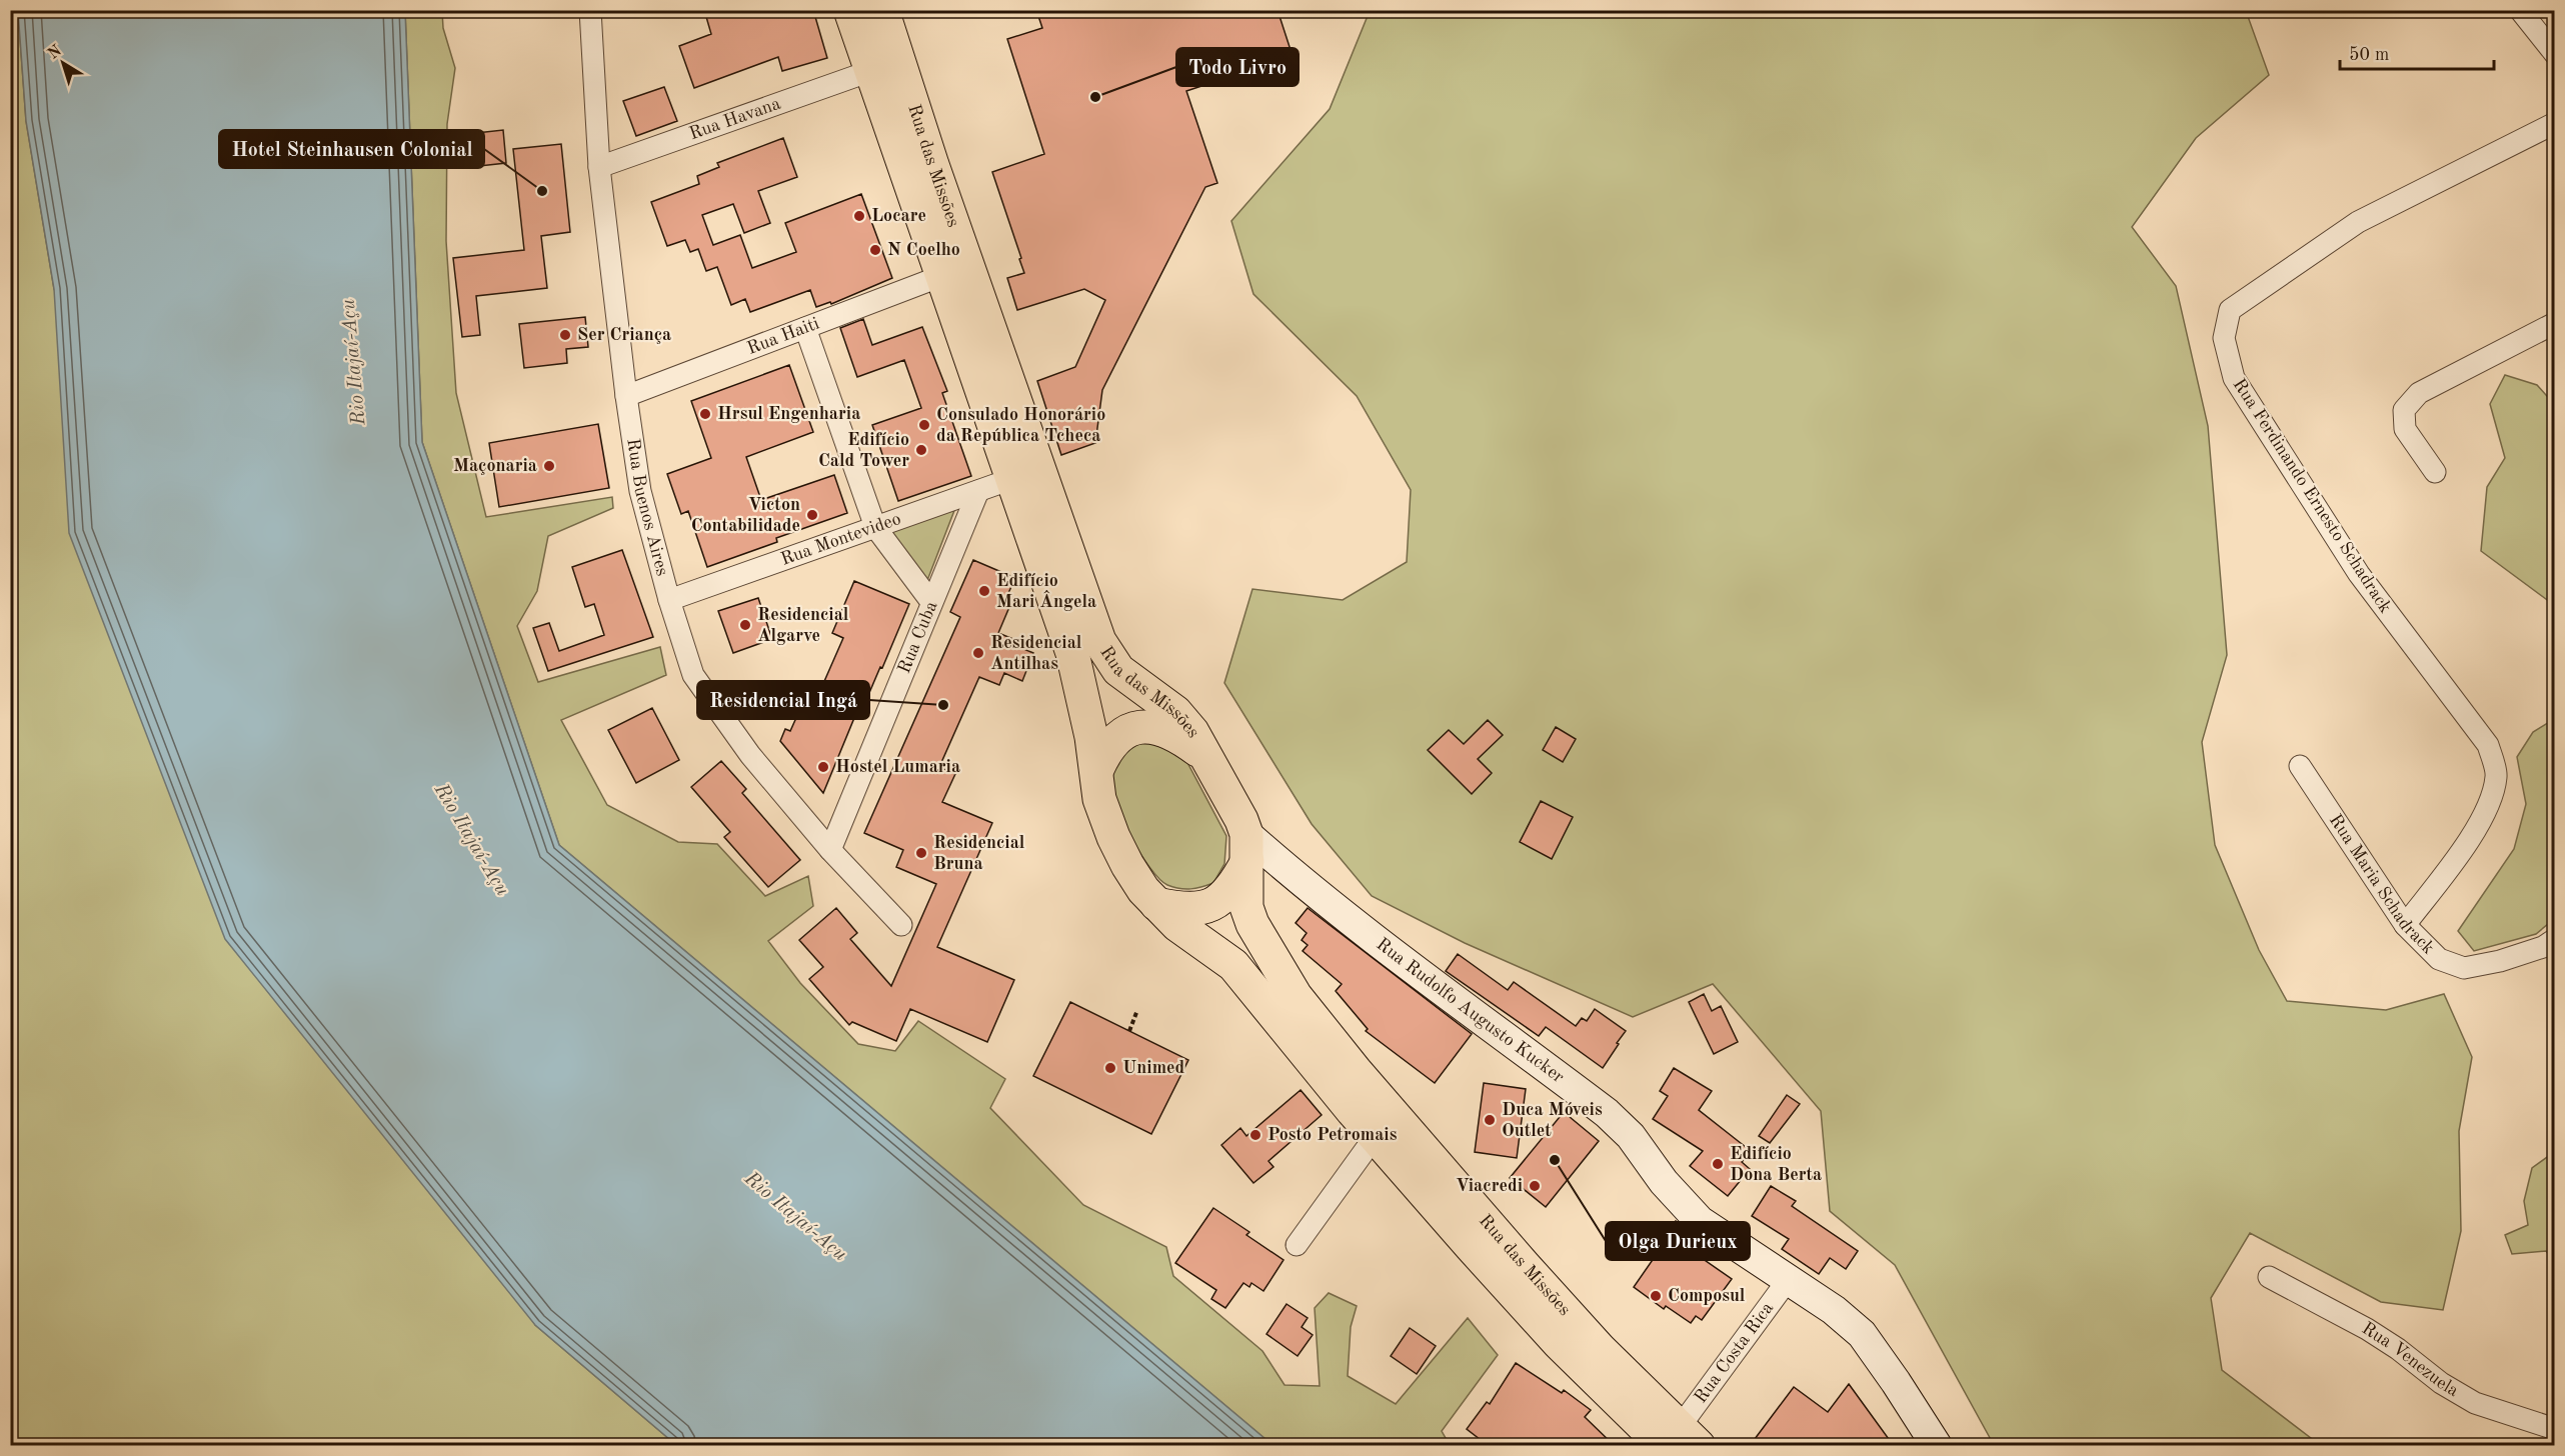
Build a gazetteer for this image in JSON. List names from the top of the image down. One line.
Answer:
{"streets":{"main road":["Rua das Missões"],"street":["Rua Havana","Rua Haiti","Rua Ferdinando Ernesto Schadrack","Rua Buenos Aires","Rua Montevideo","Rua Cuba","Rua Maria Schadrack","Rua Rudolfo Augusto Kucker","Rua Costa Rica","Rua Venezuela"]},"crossings":[["Rua Havana","Rua das Missões"],["Rua Havana","Rua Buenos Aires"],["Rua das Missões","Rua Haiti"],["Rua das Missões","Rua Montevideo"],["Rua das Missões","Rua Rudolfo Augusto Kucker"],["Rua das Missões","Rua Costa Rica"],["Rua Haiti","Rua Buenos Aires"],["Rua Ferdinando Ernesto Schadrack","Rua Maria Schadrack"],["Rua Buenos Aires","Rua Montevideo"],["Rua Buenos Aires","Rua Cuba"],["Rua Montevideo","Rua Cuba"],["Rua Rudolfo Augusto Kucker","Rua Costa Rica"]],"water":["Rio Itajaí-Açu"],"places":["Todo Livro","Hotel Steinhausen Colonial","Locare","N Coelho","Ser Criança","Hrsul Engenharia","Consulado Honorário da República Tcheca","Edifício Cald Tower","Maçonaria","Victon Contabilidade","Edifício Mari Ângela","Residencial Algarve","Residencial Antilhas","Residencial Ingá","Hostel Lumaria","Residencial Bruna","Unimed","Duca Móveis Outlet","Posto Petromais","Olga Durieux","Edifício Dona Berta","Viacredi","Composul"],"scale_bar":"50 m","north":"top left"}
